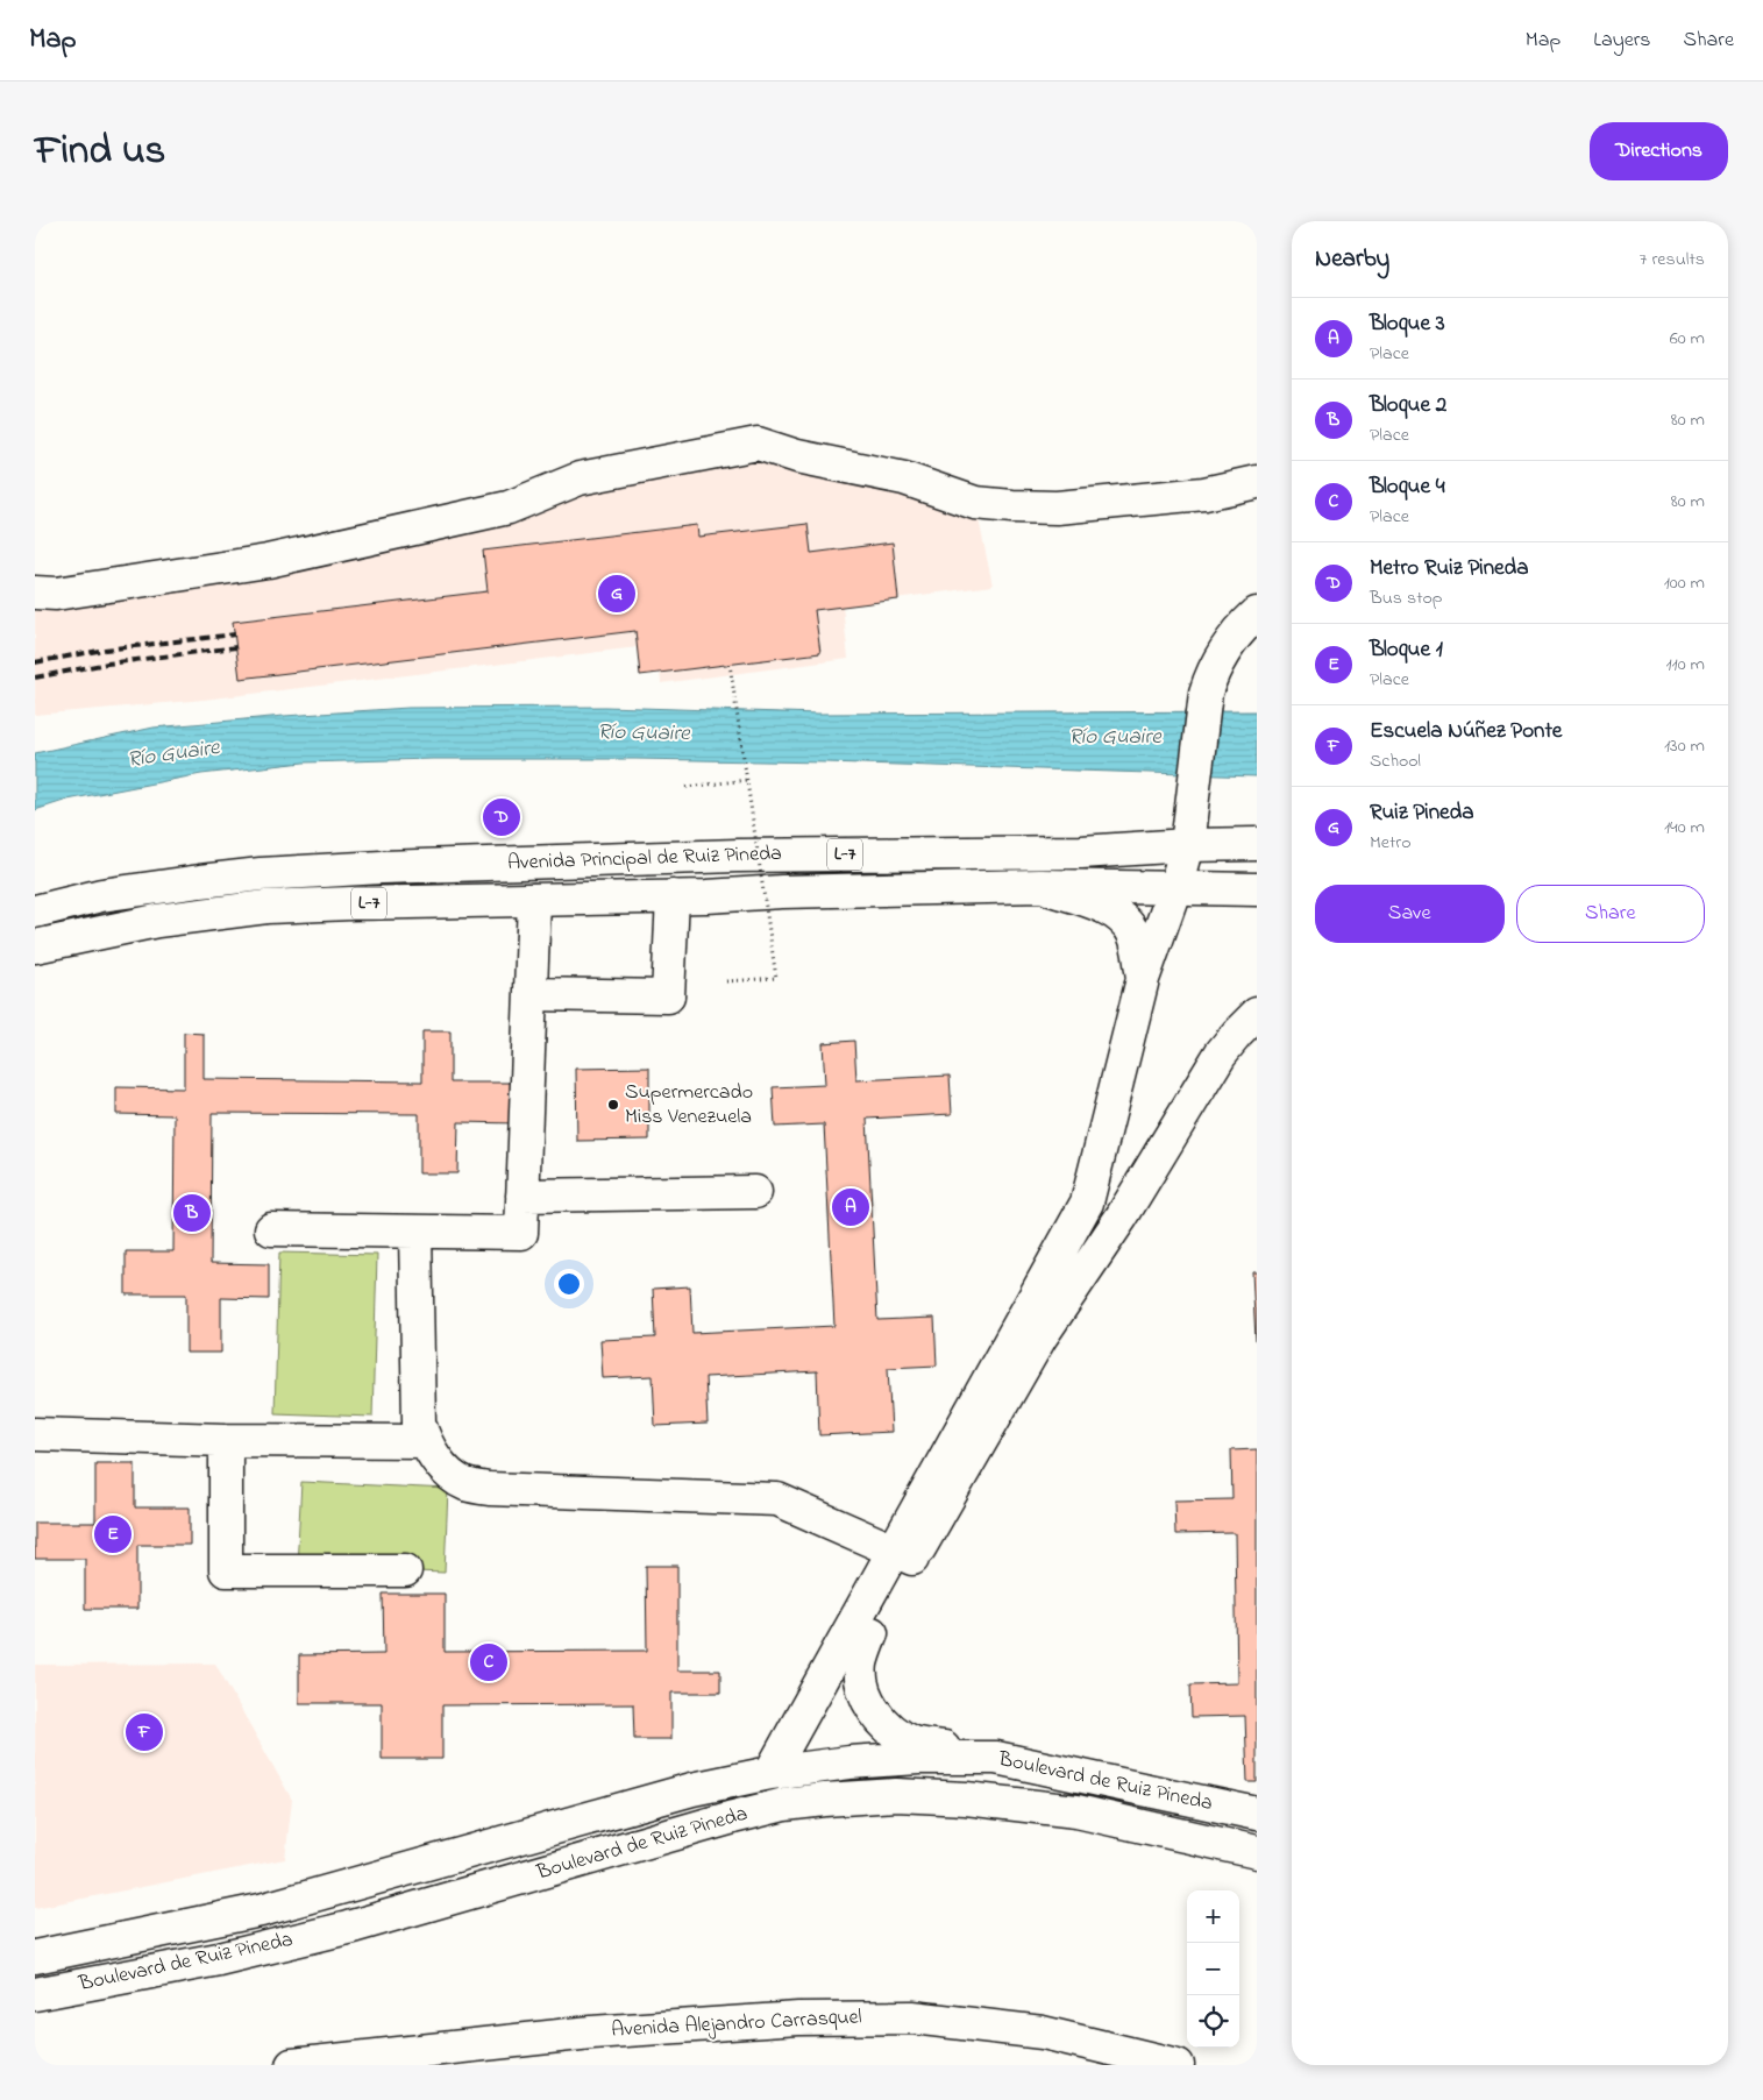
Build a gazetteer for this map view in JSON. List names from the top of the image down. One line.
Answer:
{"streets":{"street":["L-7","Avenida Principal de Ruiz Pineda","Boulevard de Ruiz Pineda","Avenida Alejandro Carrasquel"]},"water":["Río Guaire"],"places":["Supermercado Miss Venezuela"],"page":{"header":"Map","nav":["Map","Layers","Share"],"title":"Find us","buttons":["Directions",["Save","Share"]],"heading":["Nearby","7 results"],"list":[{"mark":"A","name":"Bloque 3","note":"Place","value":"60 m"},{"mark":"B","name":"Bloque 2","note":"Place","value":"80 m"},{"mark":"C","name":"Bloque 4","note":"Place","value":"80 m"},{"mark":"D","name":"Metro Ruiz Pineda","note":"Bus stop","value":"100 m"},{"mark":"E","name":"Bloque 1","note":"Place","value":"110 m"},{"mark":"F","name":"Escuela Núñez Ponte","note":"School","value":"130 m"},{"mark":"G","name":"Ruiz Pineda","note":"Metro","value":"140 m"}],"pins":["G","D","A","B","E","C","F"],"map_buttons":["+","−"]}}
